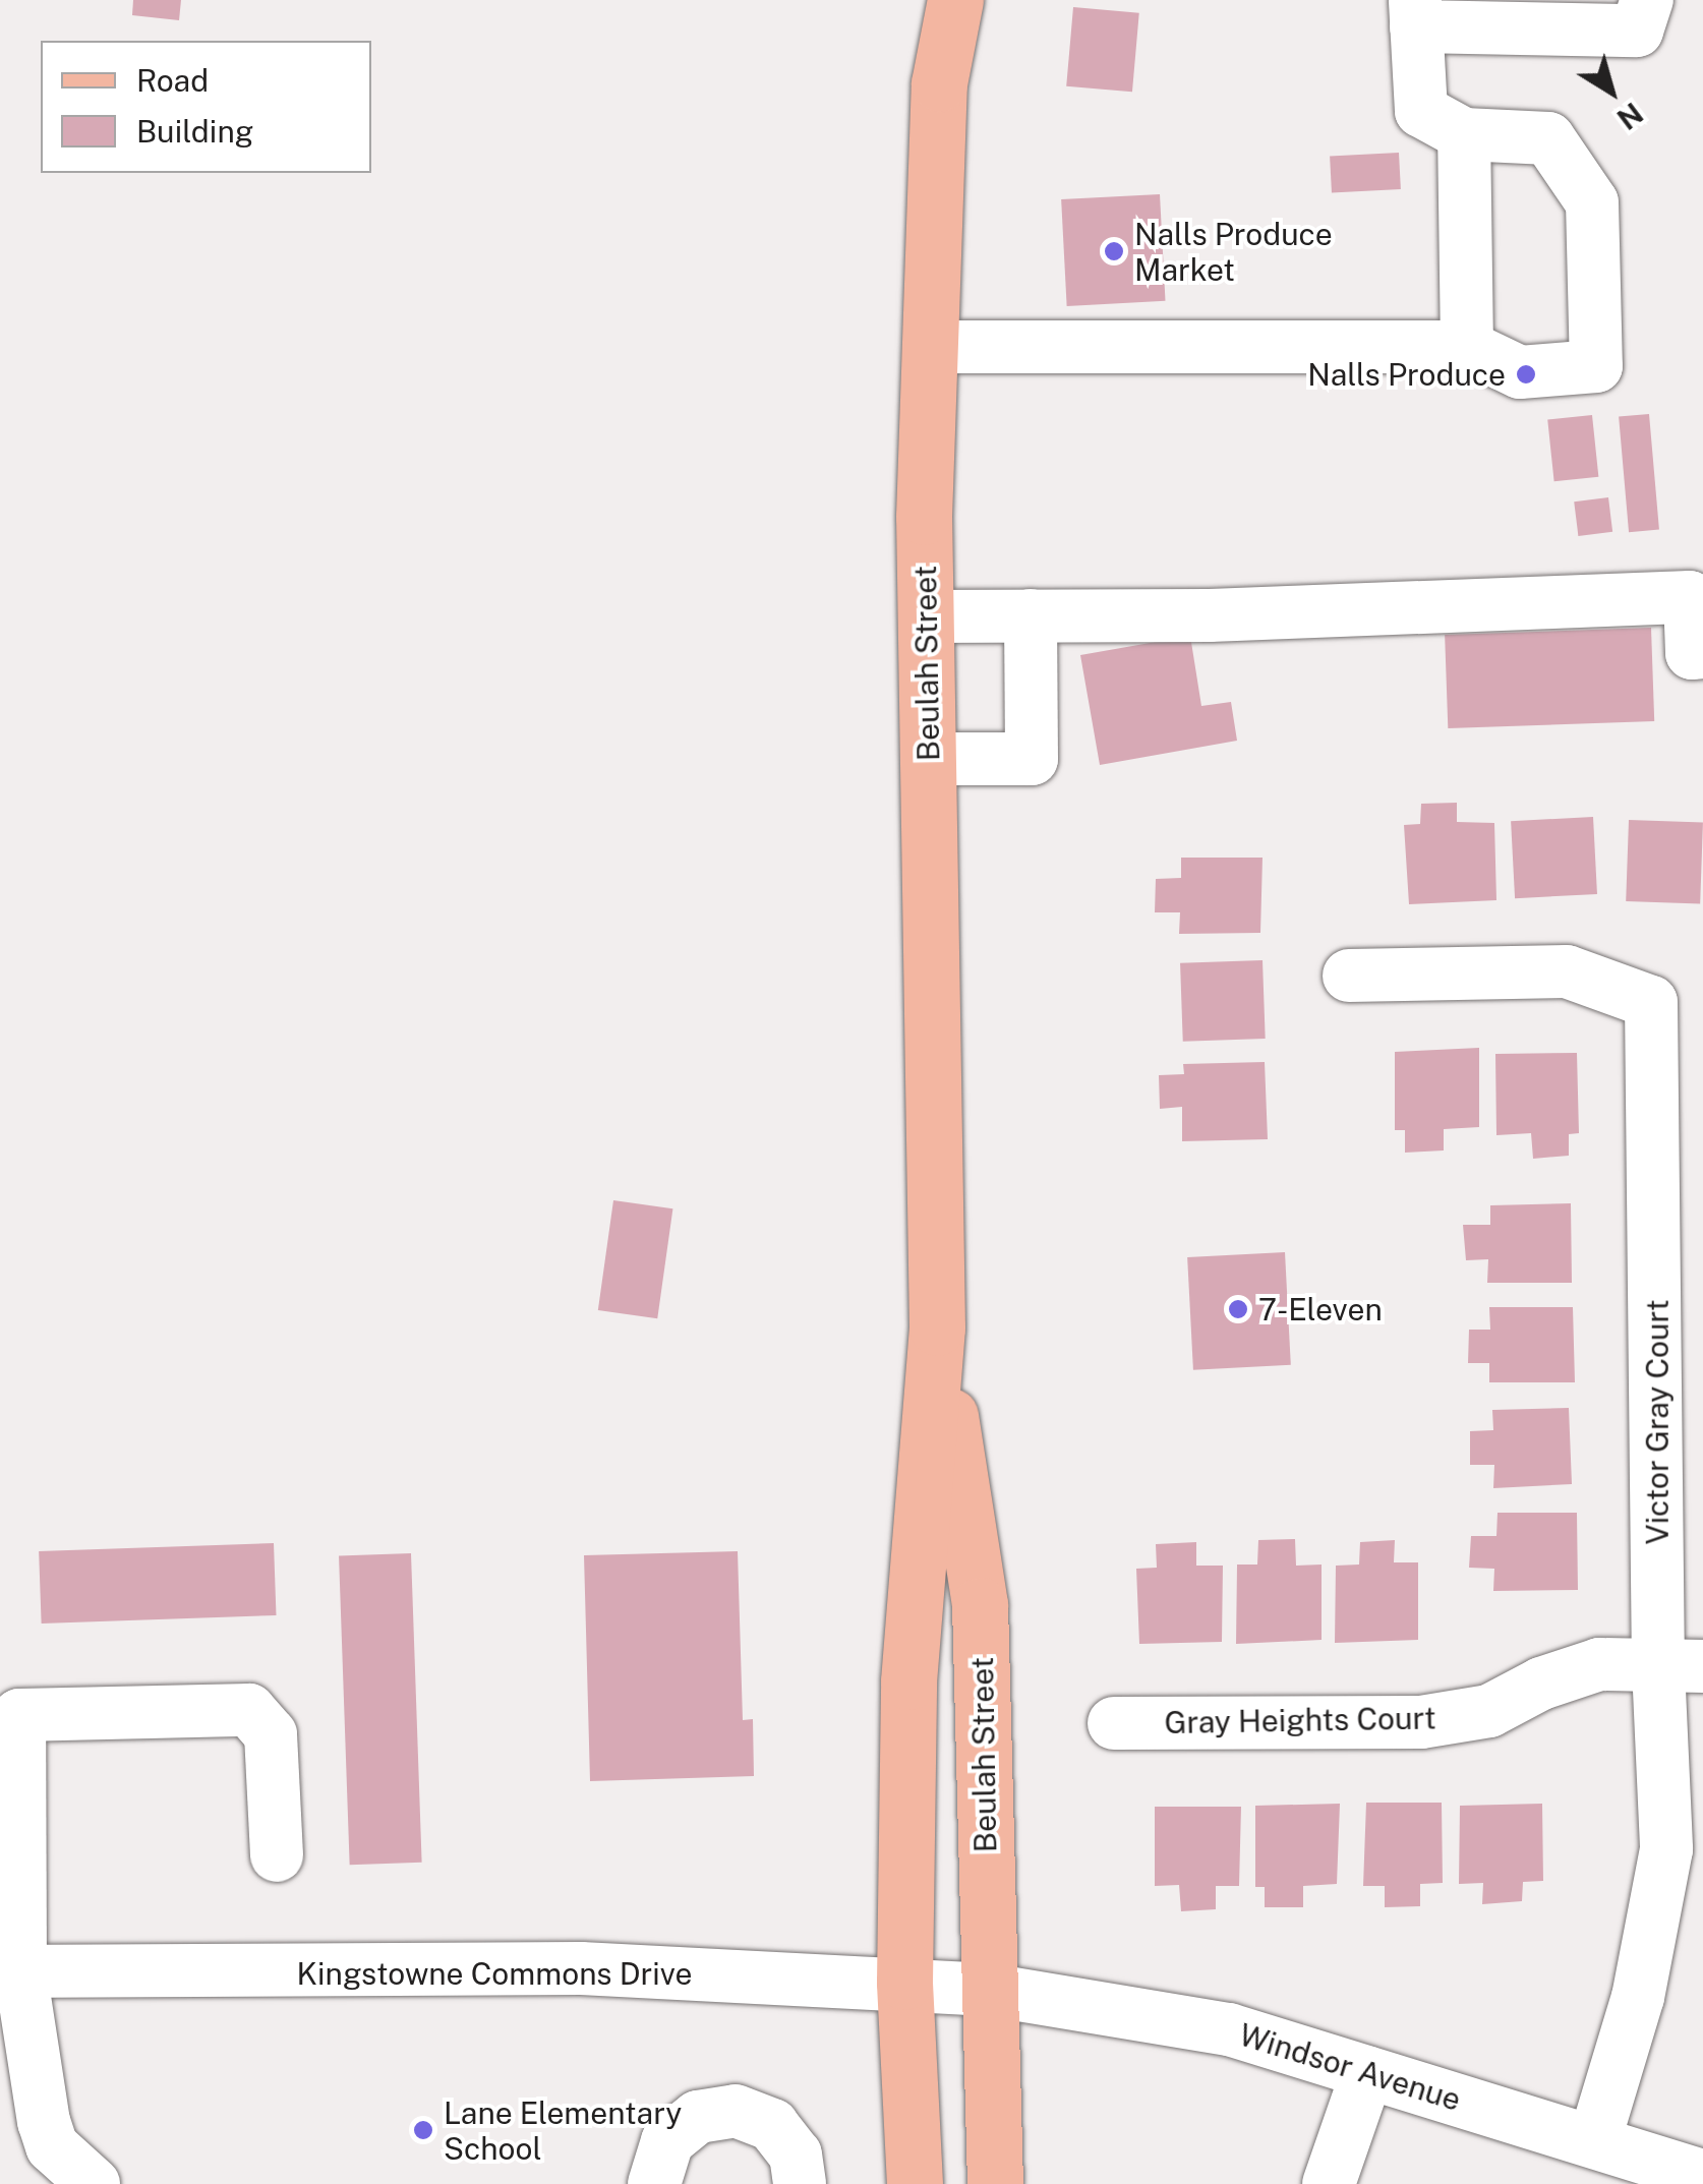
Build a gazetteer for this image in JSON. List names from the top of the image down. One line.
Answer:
{"streets":{"main road":["Beulah Street"],"street":["Victor Gray Court","Gray Heights Court","Kingstowne Commons Drive","Windsor Avenue"]},"crossings":[["Beulah Street","Kingstowne Commons Drive"],["Beulah Street","Windsor Avenue"],["Victor Gray Court","Gray Heights Court"],["Victor Gray Court","Windsor Avenue"],["Kingstowne Commons Drive","Windsor Avenue"]],"places":["Nalls Produce Market","Nalls Produce","7-Eleven","Lane Elementary School"],"legend":["Road","Building"],"north":"bottom right"}
